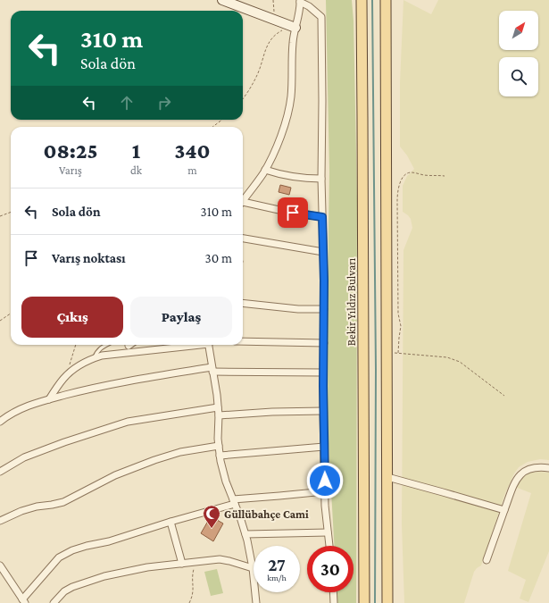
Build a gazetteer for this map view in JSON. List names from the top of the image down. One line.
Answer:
{"streets":{"main road":["Bekir Yıldız Bulvarı"]},"places":{"mosque":["Güllübahçe Cami"]},"north":"top right","page":{"turn":["310 m","Sola dön"],"eta":["08:25","Varış","1","dk","340","m"],"list":[{"name":"Sola dön","value":"310 m"},{"name":"Varış noktası","value":"30 m"}],"buttons":["Çıkış","Paylaş"],"speed":"27 km/h","limit":"30"}}
